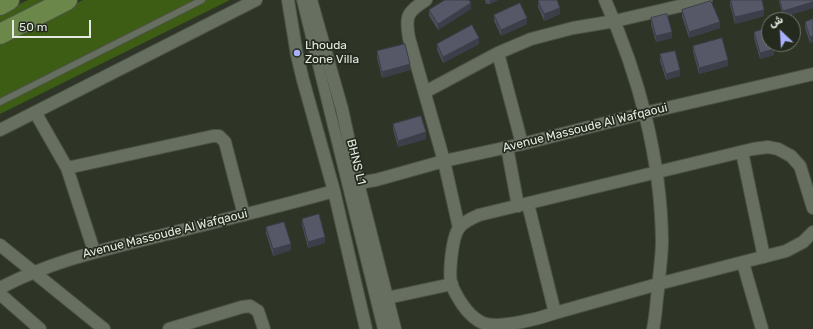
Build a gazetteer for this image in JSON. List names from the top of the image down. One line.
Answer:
{"streets":{"street":["Avenue Massoude Al Wafqaoui"],"lane":["BHNS L1"]},"places":["Lhouda Zone Villa"],"scale_bar":"50 m","north":"top left"}
